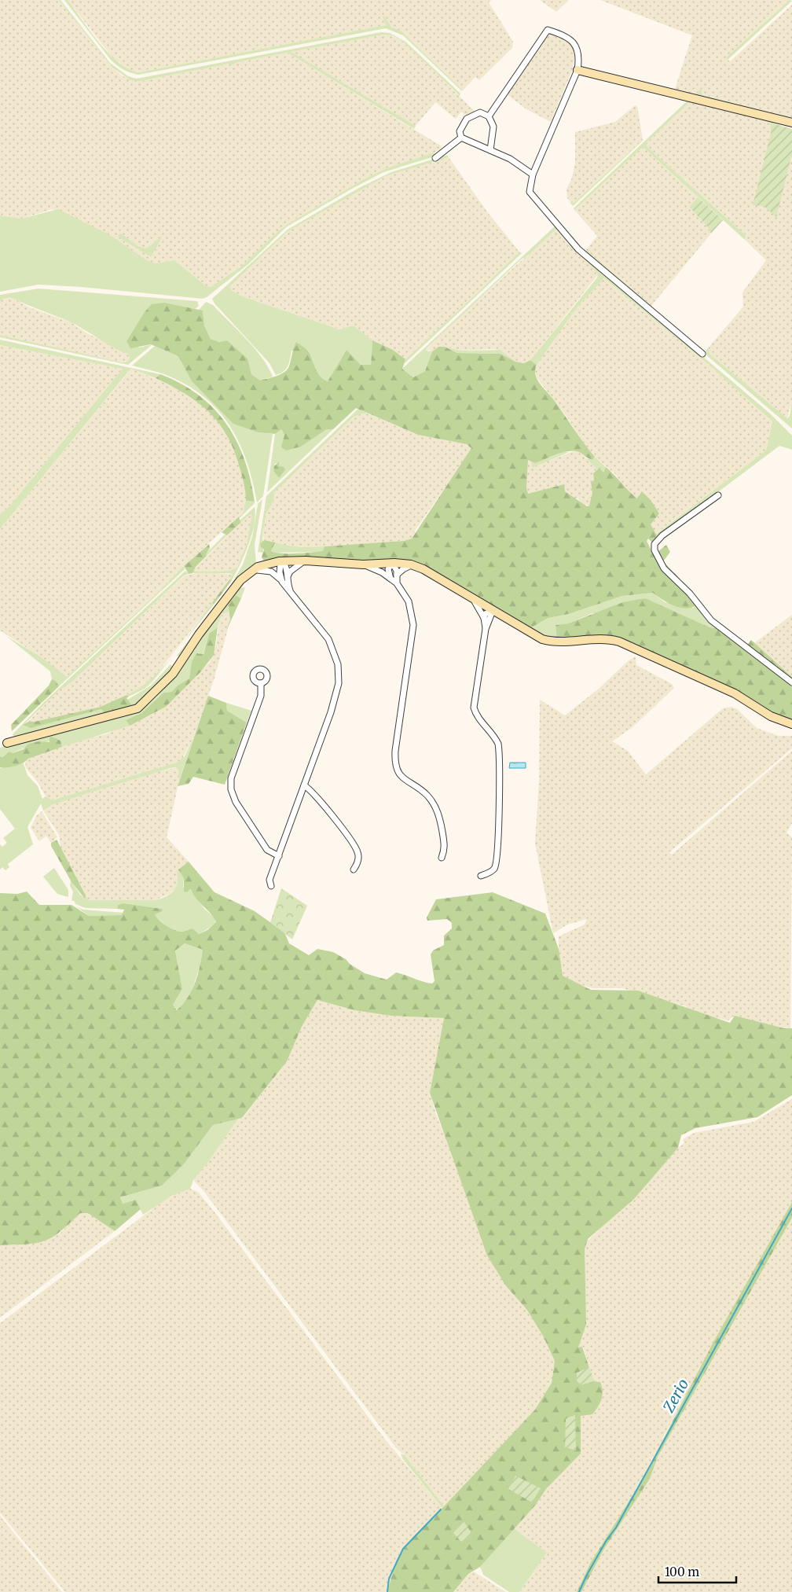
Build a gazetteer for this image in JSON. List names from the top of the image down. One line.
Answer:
{"water":["Zerio"],"scale_bar":"100 m"}
